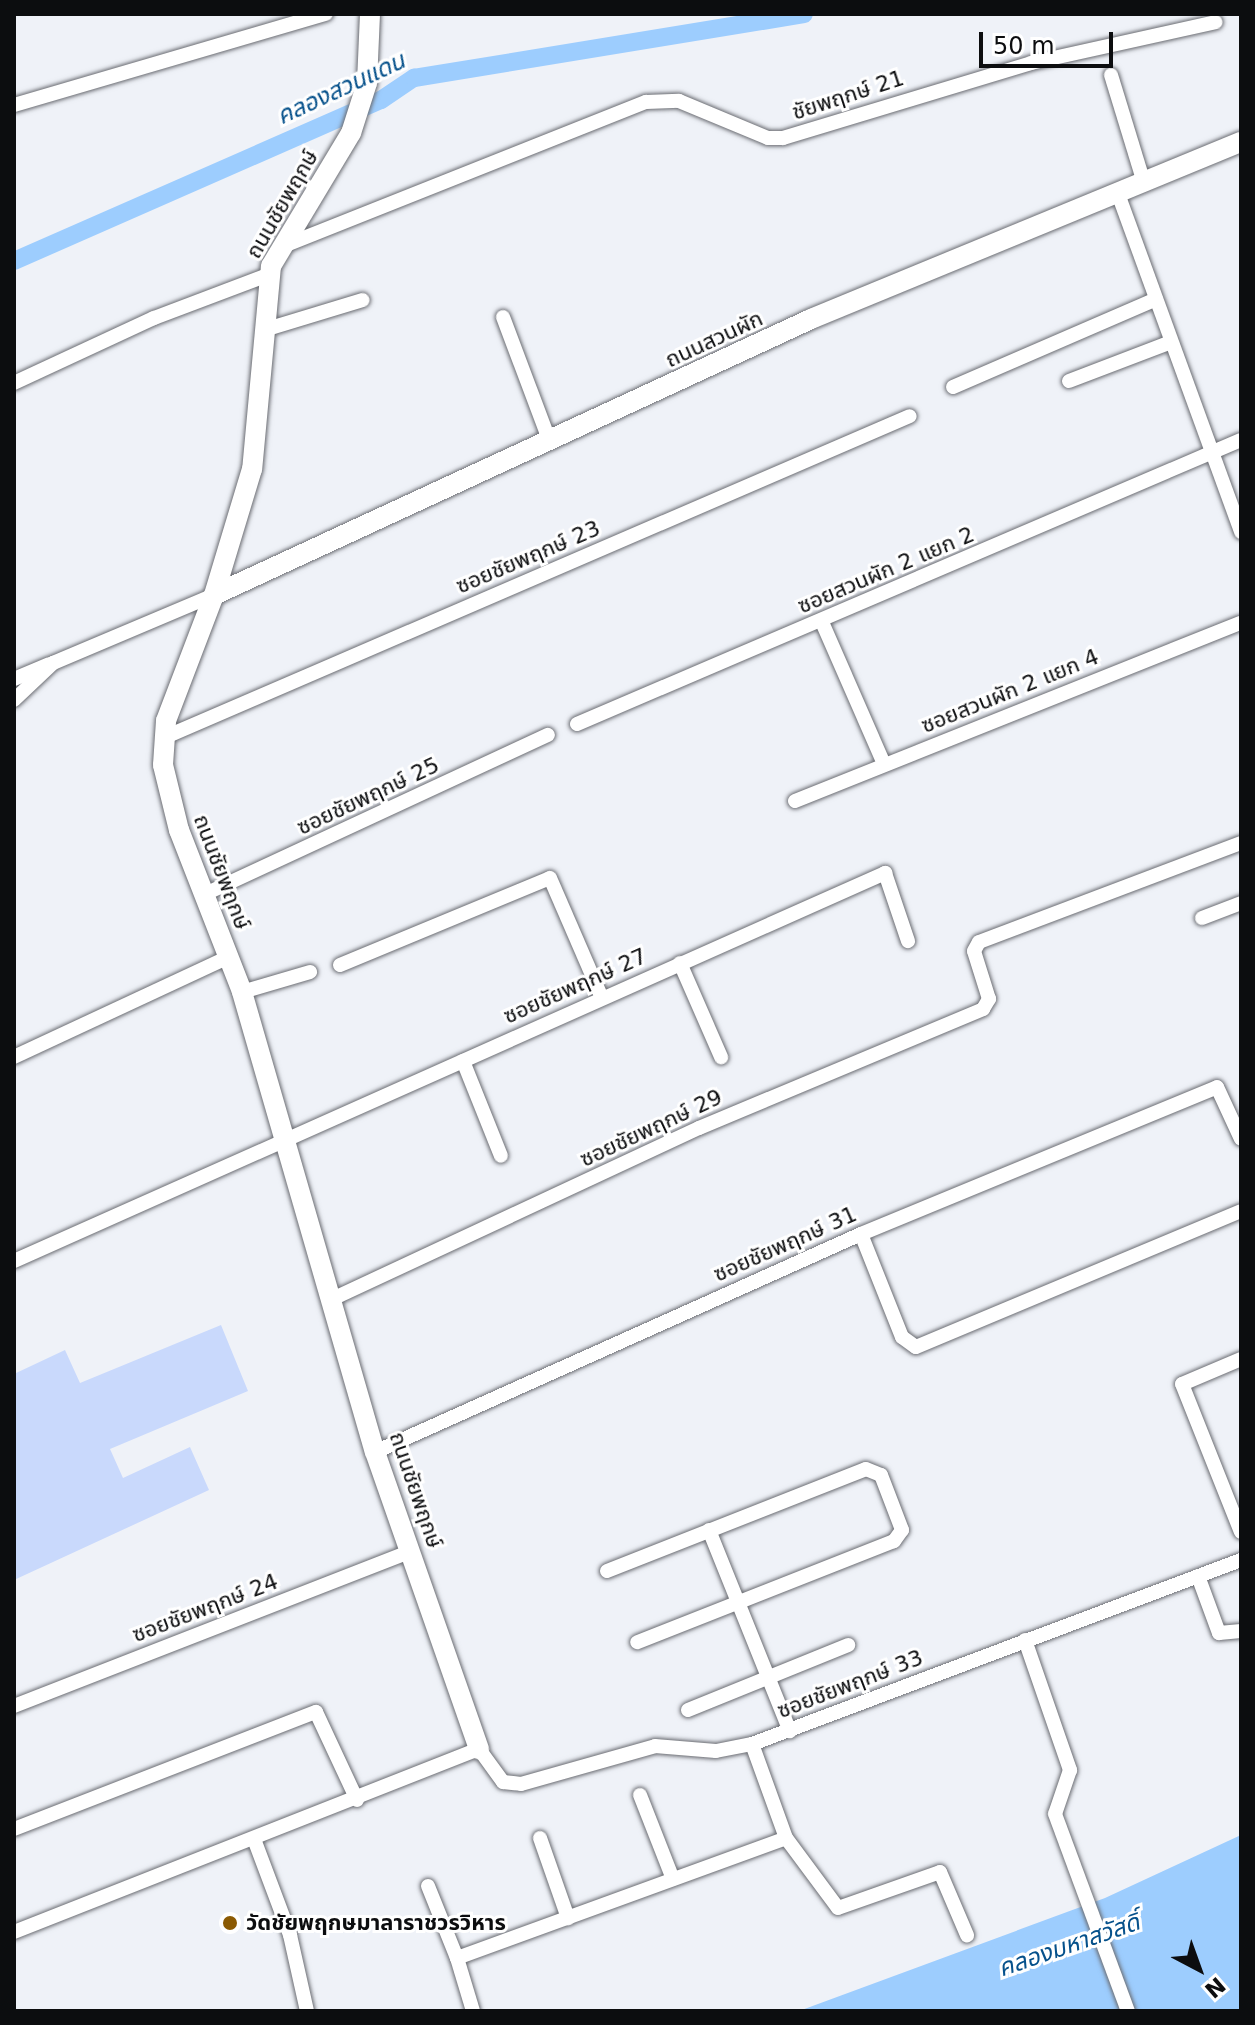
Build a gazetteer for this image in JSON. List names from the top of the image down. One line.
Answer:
{"streets":{"street":["ชัยพฤกษ์ 21","ถนนชัยพฤกษ์","ถนนสวนผัก","ซอยชัยพฤกษ์ 23","ซอยสวนผัก 2 แยก 2","ซอยสวนผัก 2 แยก 4","ซอยชัยพฤกษ์ 25","ซอยชัยพฤกษ์ 27","ซอยชัยพฤกษ์ 29","ซอยชัยพฤกษ์ 31","ซอยชัยพฤกษ์ 24","ซอยชัยพฤกษ์ 33"]},"crossings":[["ชัยพฤกษ์ 21","ถนนชัยพฤกษ์"],["ถนนชัยพฤกษ์","ถนนสวนผัก"],["ถนนชัยพฤกษ์","ซอยชัยพฤกษ์ 23"],["ถนนชัยพฤกษ์","ซอยชัยพฤกษ์ 25"],["ถนนชัยพฤกษ์","ซอยชัยพฤกษ์ 27"],["ถนนชัยพฤกษ์","ซอยชัยพฤกษ์ 29"],["ถนนชัยพฤกษ์","ซอยชัยพฤกษ์ 31"],["ถนนชัยพฤกษ์","ซอยชัยพฤกษ์ 24"],["ถนนชัยพฤกษ์","ซอยชัยพฤกษ์ 33"]],"water":["คลองสวนแดน","คลองมหาสวัสดิ์"],"places":["วัดชัยพฤกษมาลาราชวรวิหาร"],"scale_bar":"50 m","north":"bottom right"}
